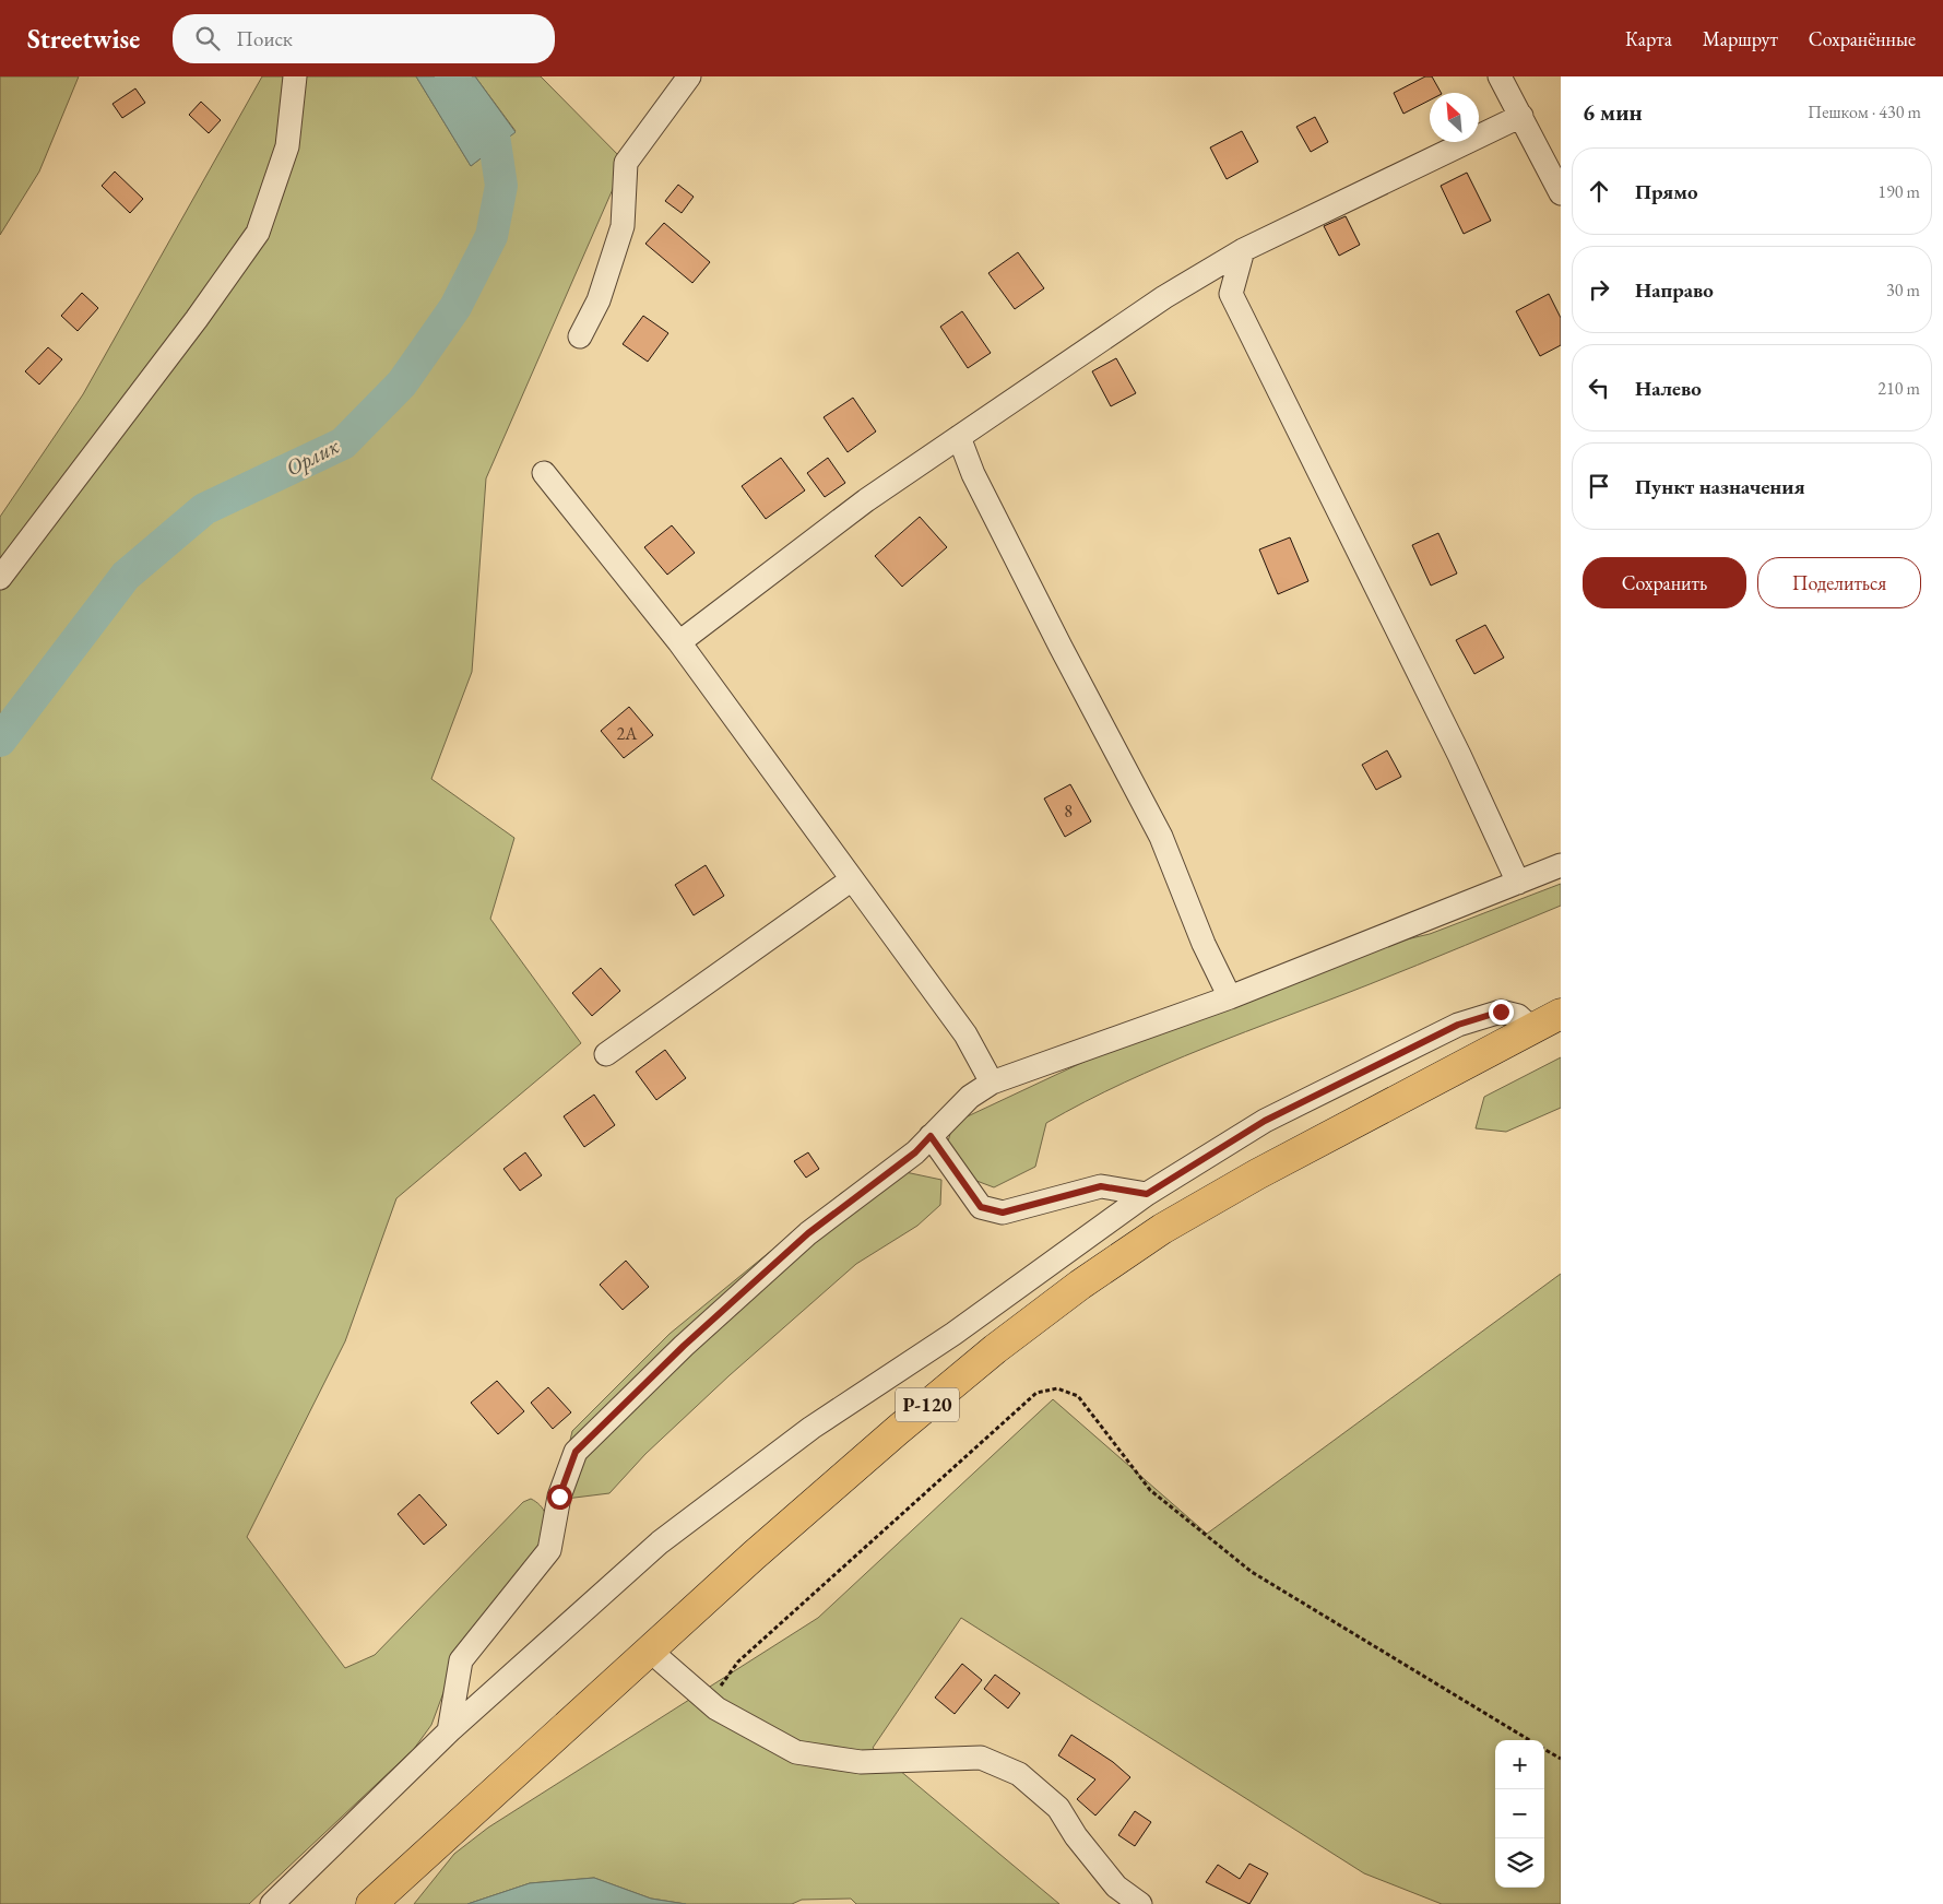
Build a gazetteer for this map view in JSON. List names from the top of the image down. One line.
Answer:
{"streets":{"highway":["Р-120"]},"water":["Орлик"],"house_numbers":["2А","8"],"north":"top left","page":{"header":"Streetwise","search":"Поиск","nav":["Карта","Маршрут","Сохранённые"],"heading":["6 мин","Пешком · 430 m"],"list":[["Прямо","190 m"],["Направо","30 m"],["Налево","210 m"],"Пункт назначения"],"buttons":["Сохранить","Поделиться"],"map_buttons":["+","−"]}}
